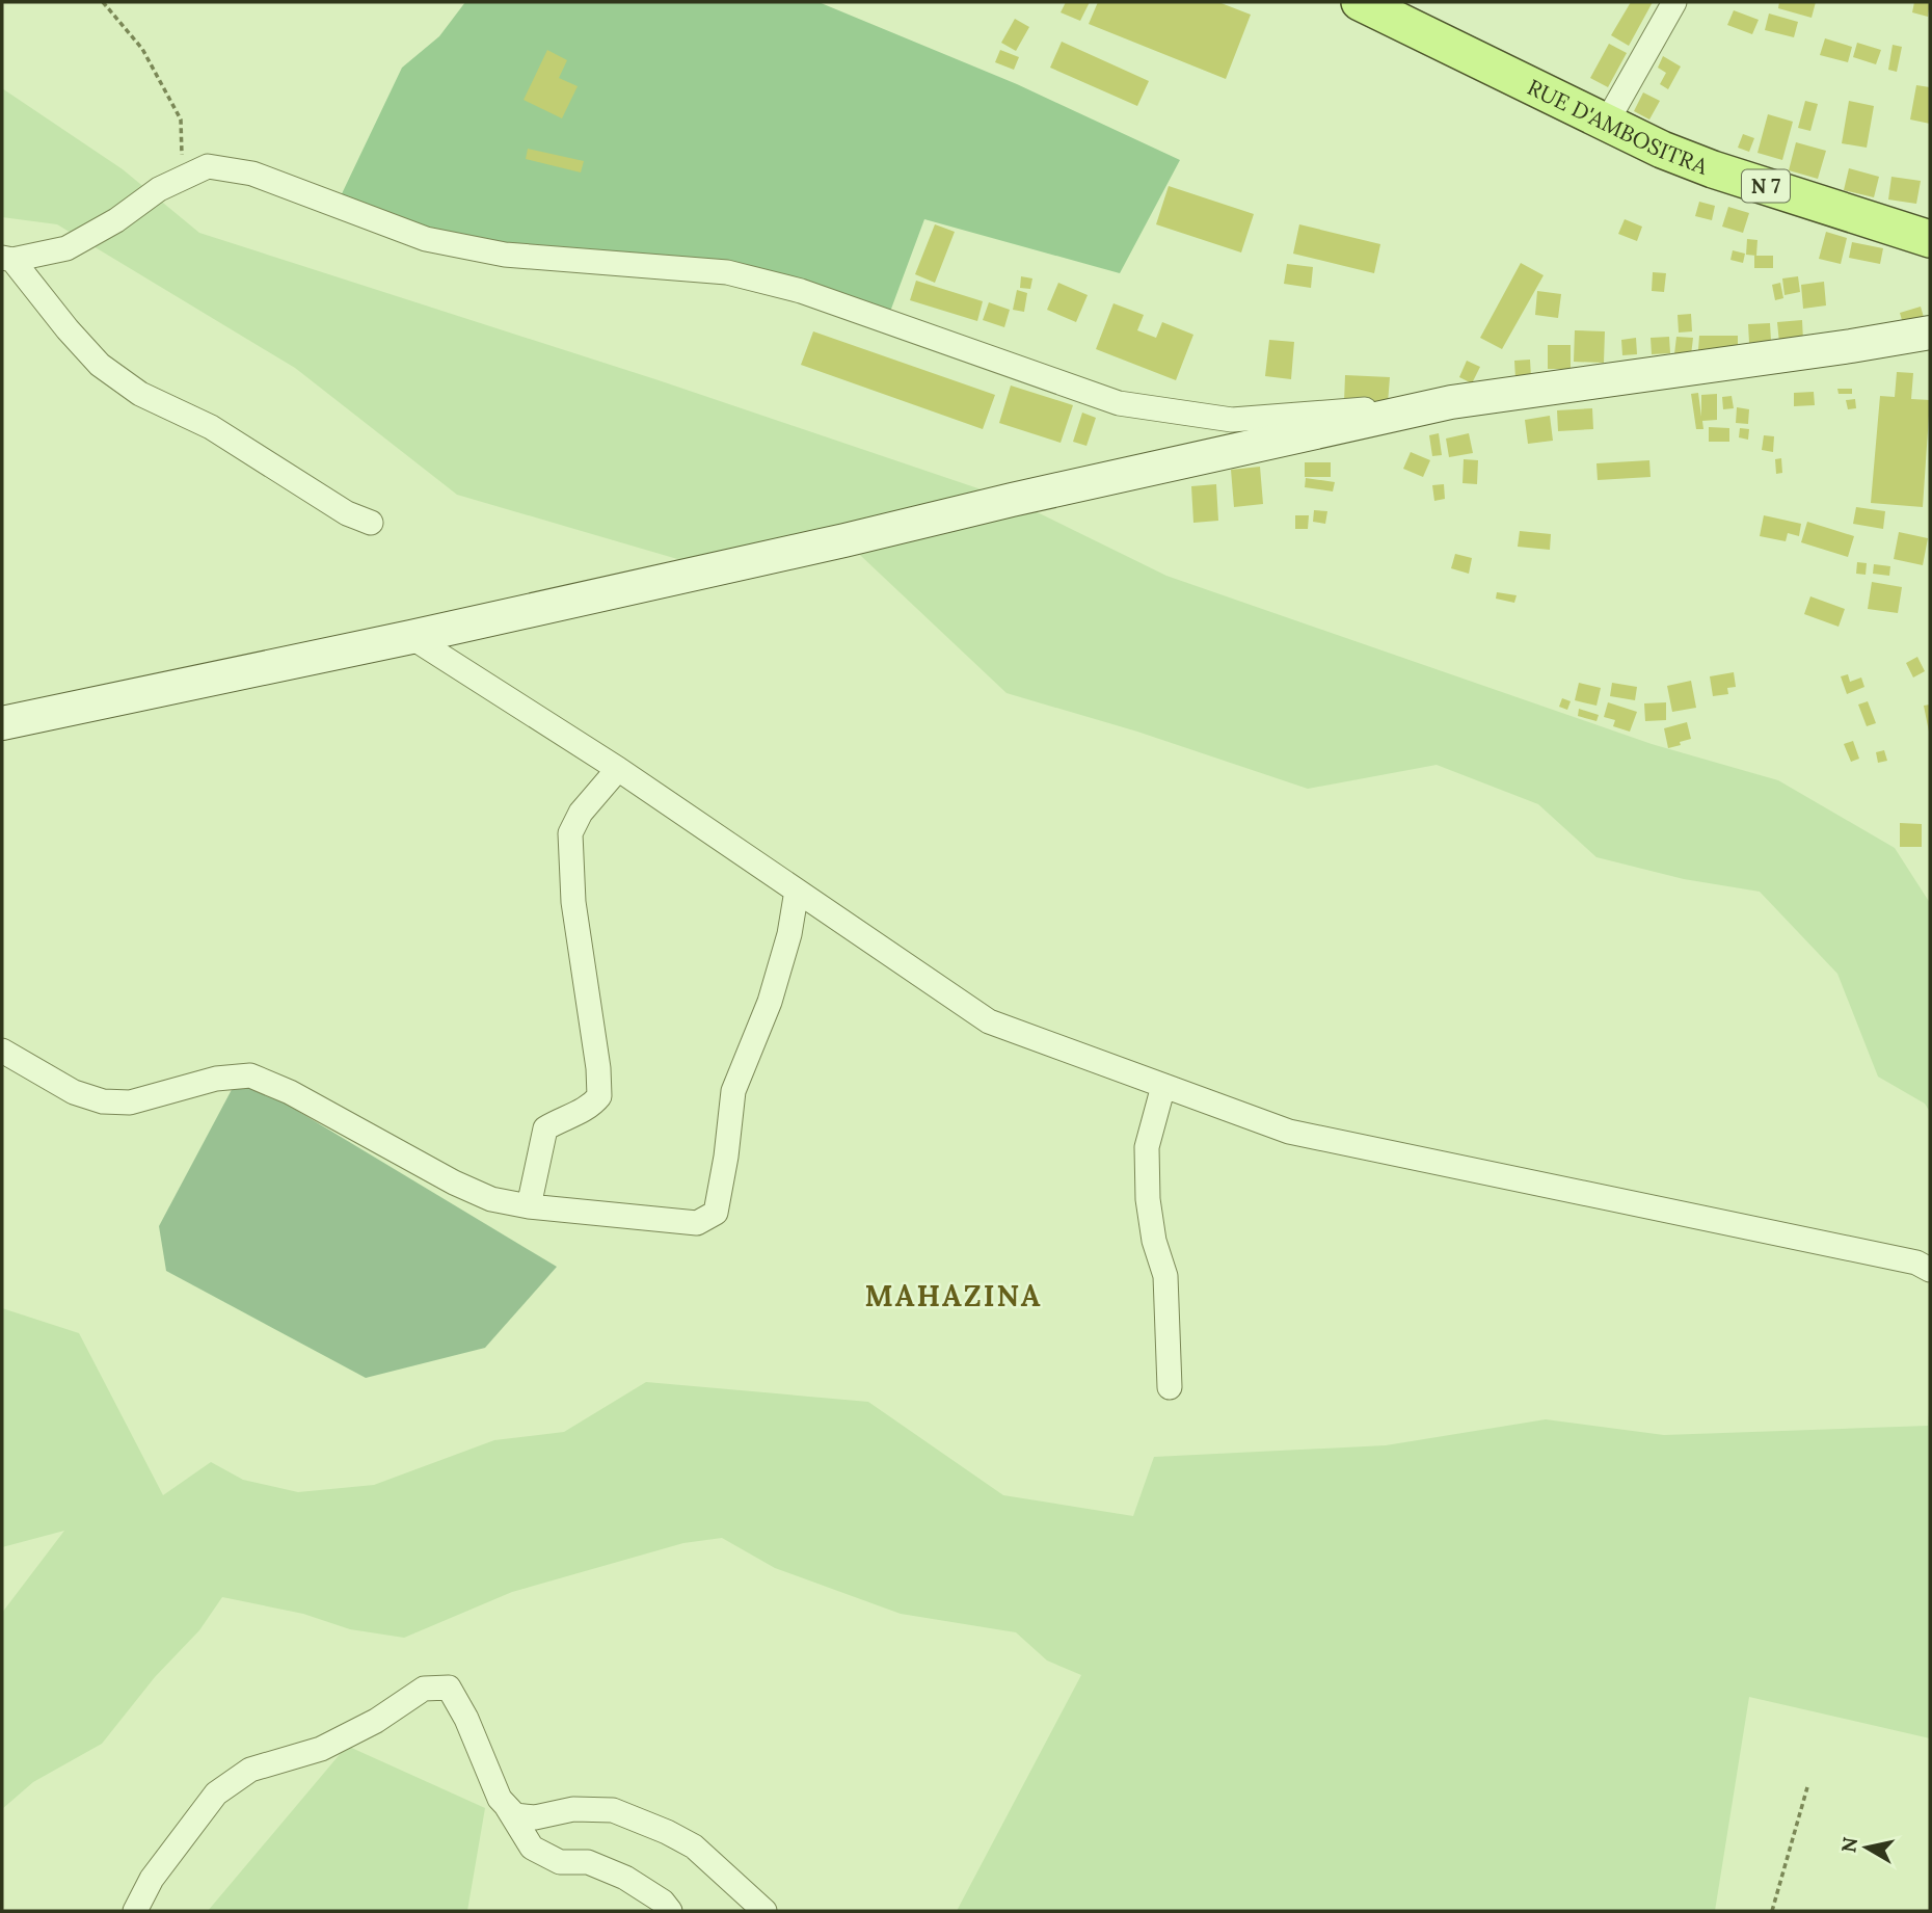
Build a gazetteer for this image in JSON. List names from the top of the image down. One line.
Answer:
{"streets":{"main road":["RUE D'AMBOSITRA","N 7"]},"districts":["MAHAZINA"],"north":"left"}
